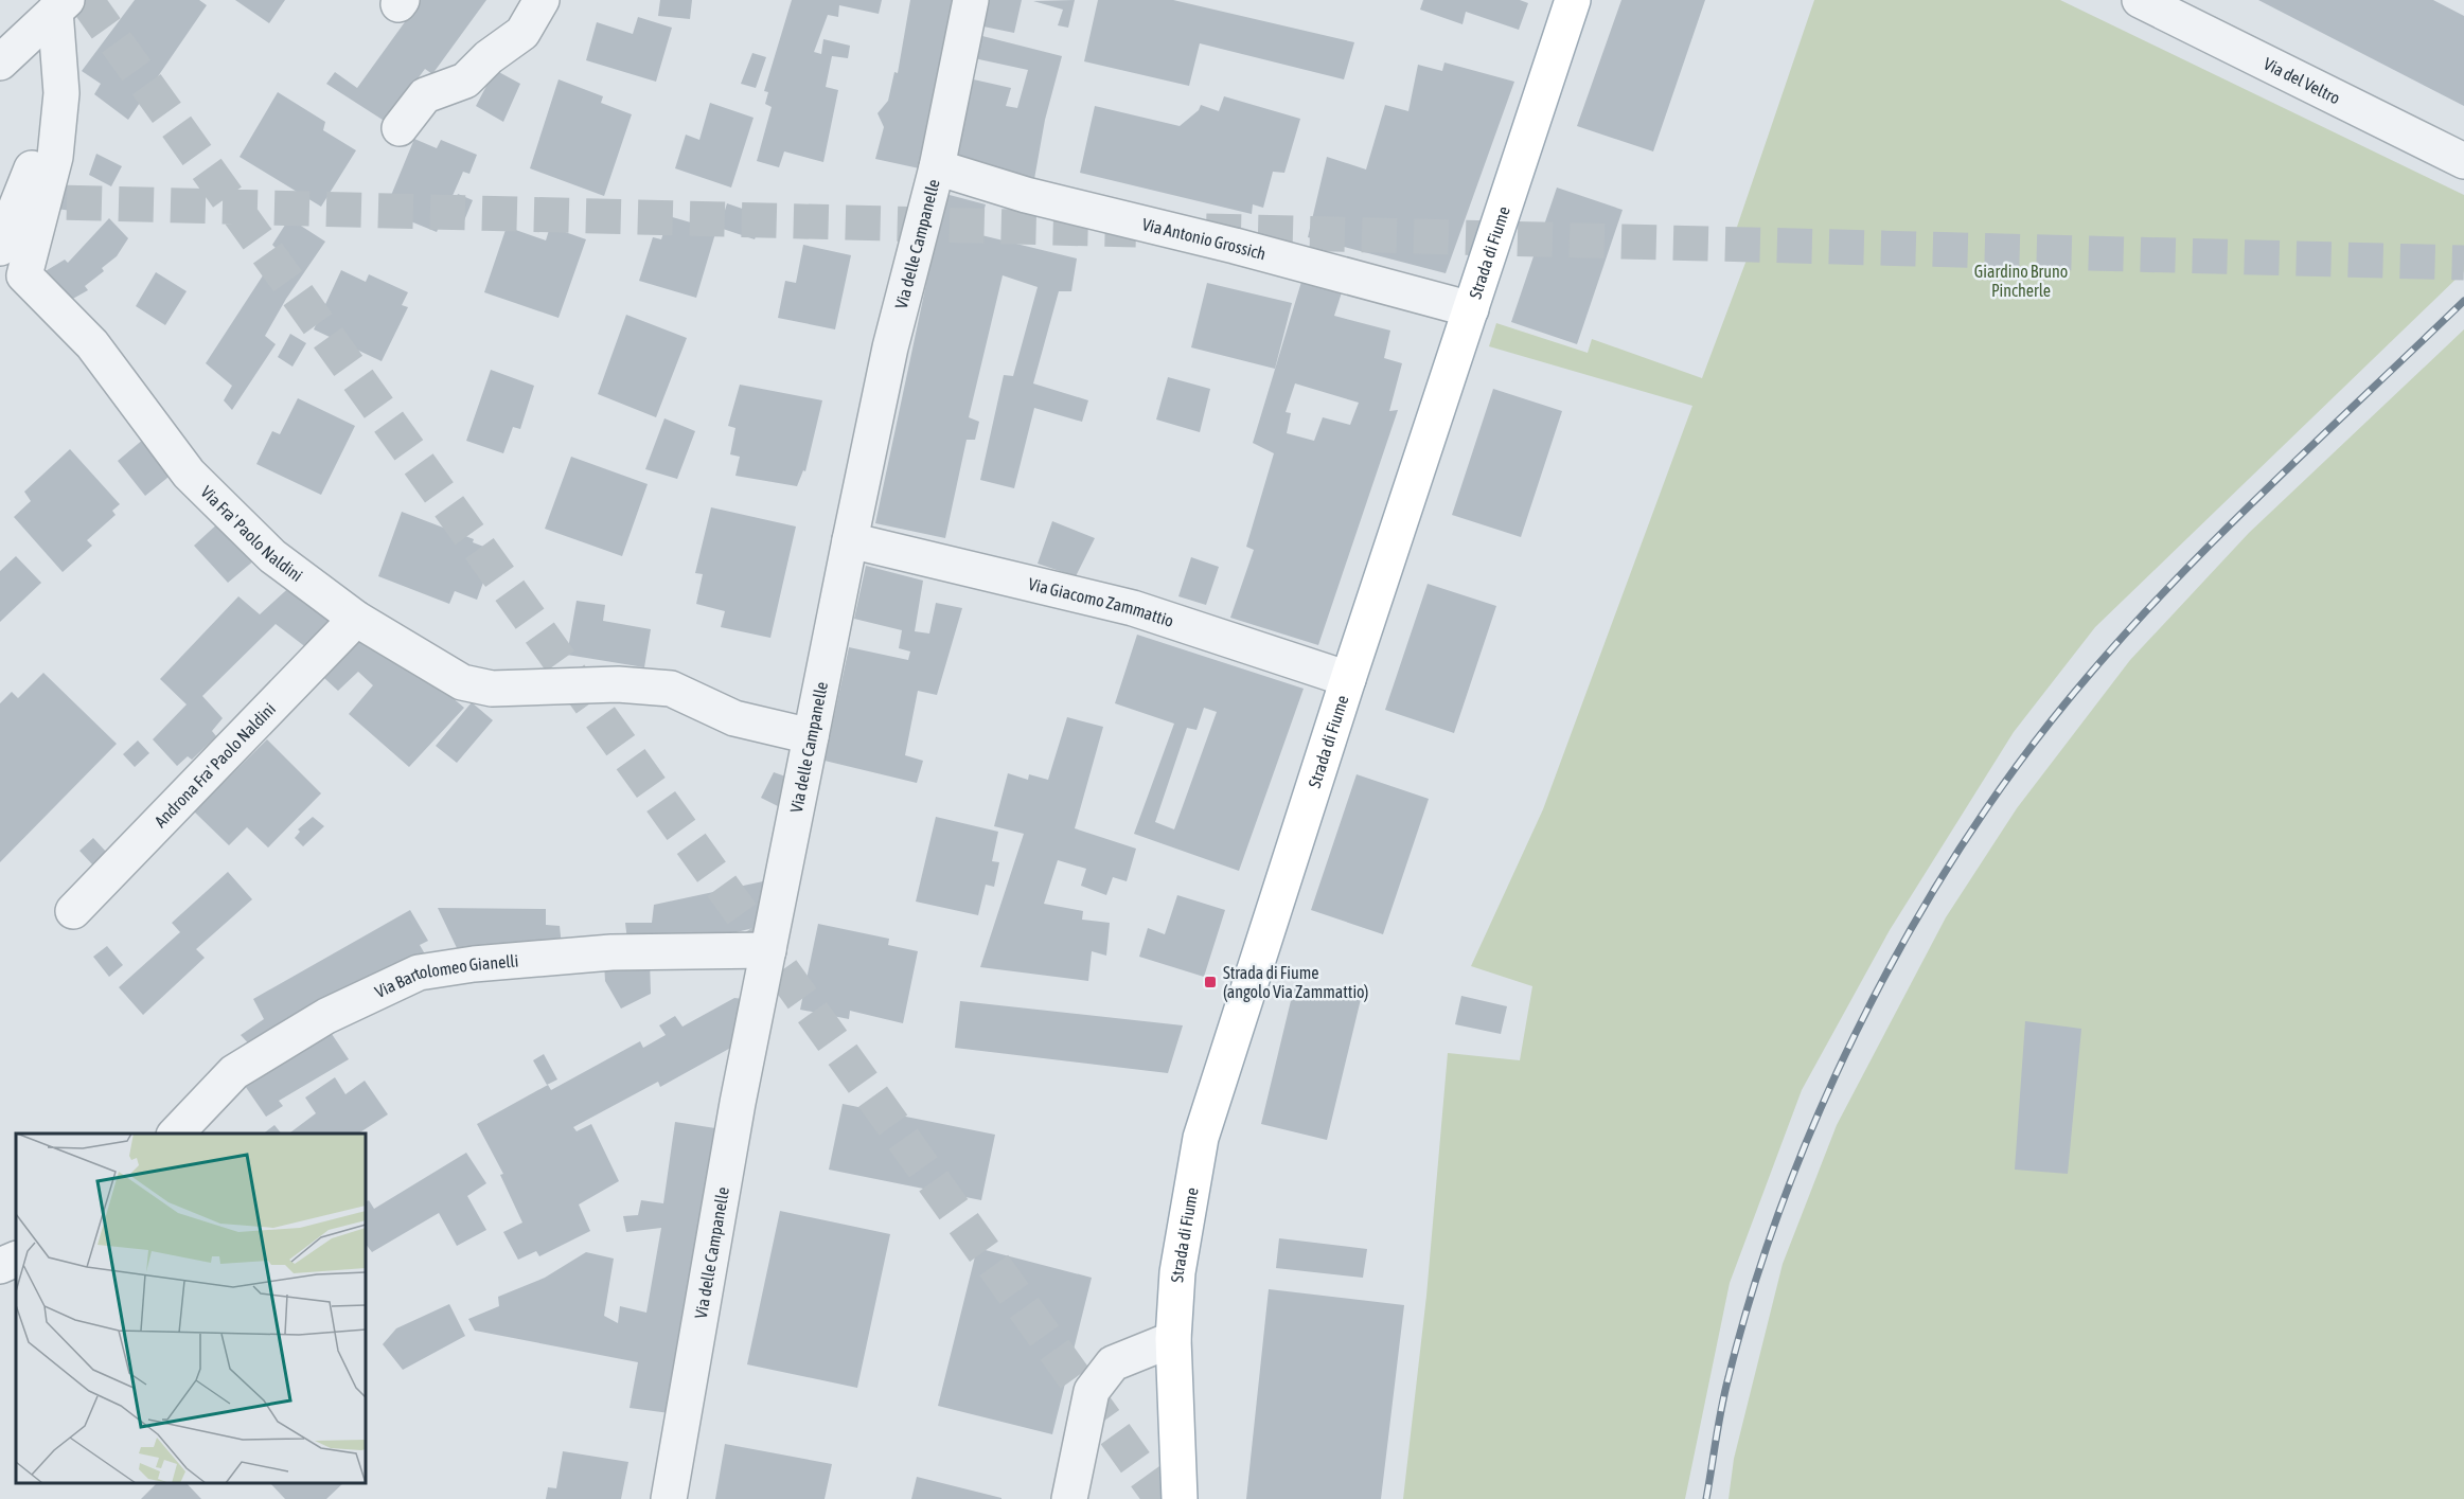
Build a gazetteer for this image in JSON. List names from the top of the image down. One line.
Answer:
{"streets":{"main road":["Strada di Fiume"],"street":["Via del Veltro","Via Antonio Grossich","Via delle Campanelle","Via Fra' Paolo Naldini","Via Giacomo Zammattio","Androna Fra' Paolo Naldini","Via Bartolomeo Gianelli"]},"crossings":[["Via Antonio Grossich","Via delle Campanelle"],["Via Antonio Grossich","Strada di Fiume"],["Via delle Campanelle","Via Fra' Paolo Naldini"],["Via delle Campanelle","Via Giacomo Zammattio"],["Via delle Campanelle","Via Bartolomeo Gianelli"],["Strada di Fiume","Via Giacomo Zammattio"],["Via Fra' Paolo Naldini","Androna Fra' Paolo Naldini"]],"parks":["Giardino Bruno Pincherle"],"places":{"transit":["Strada di Fiume (angolo Via Zammattio)"]}}
